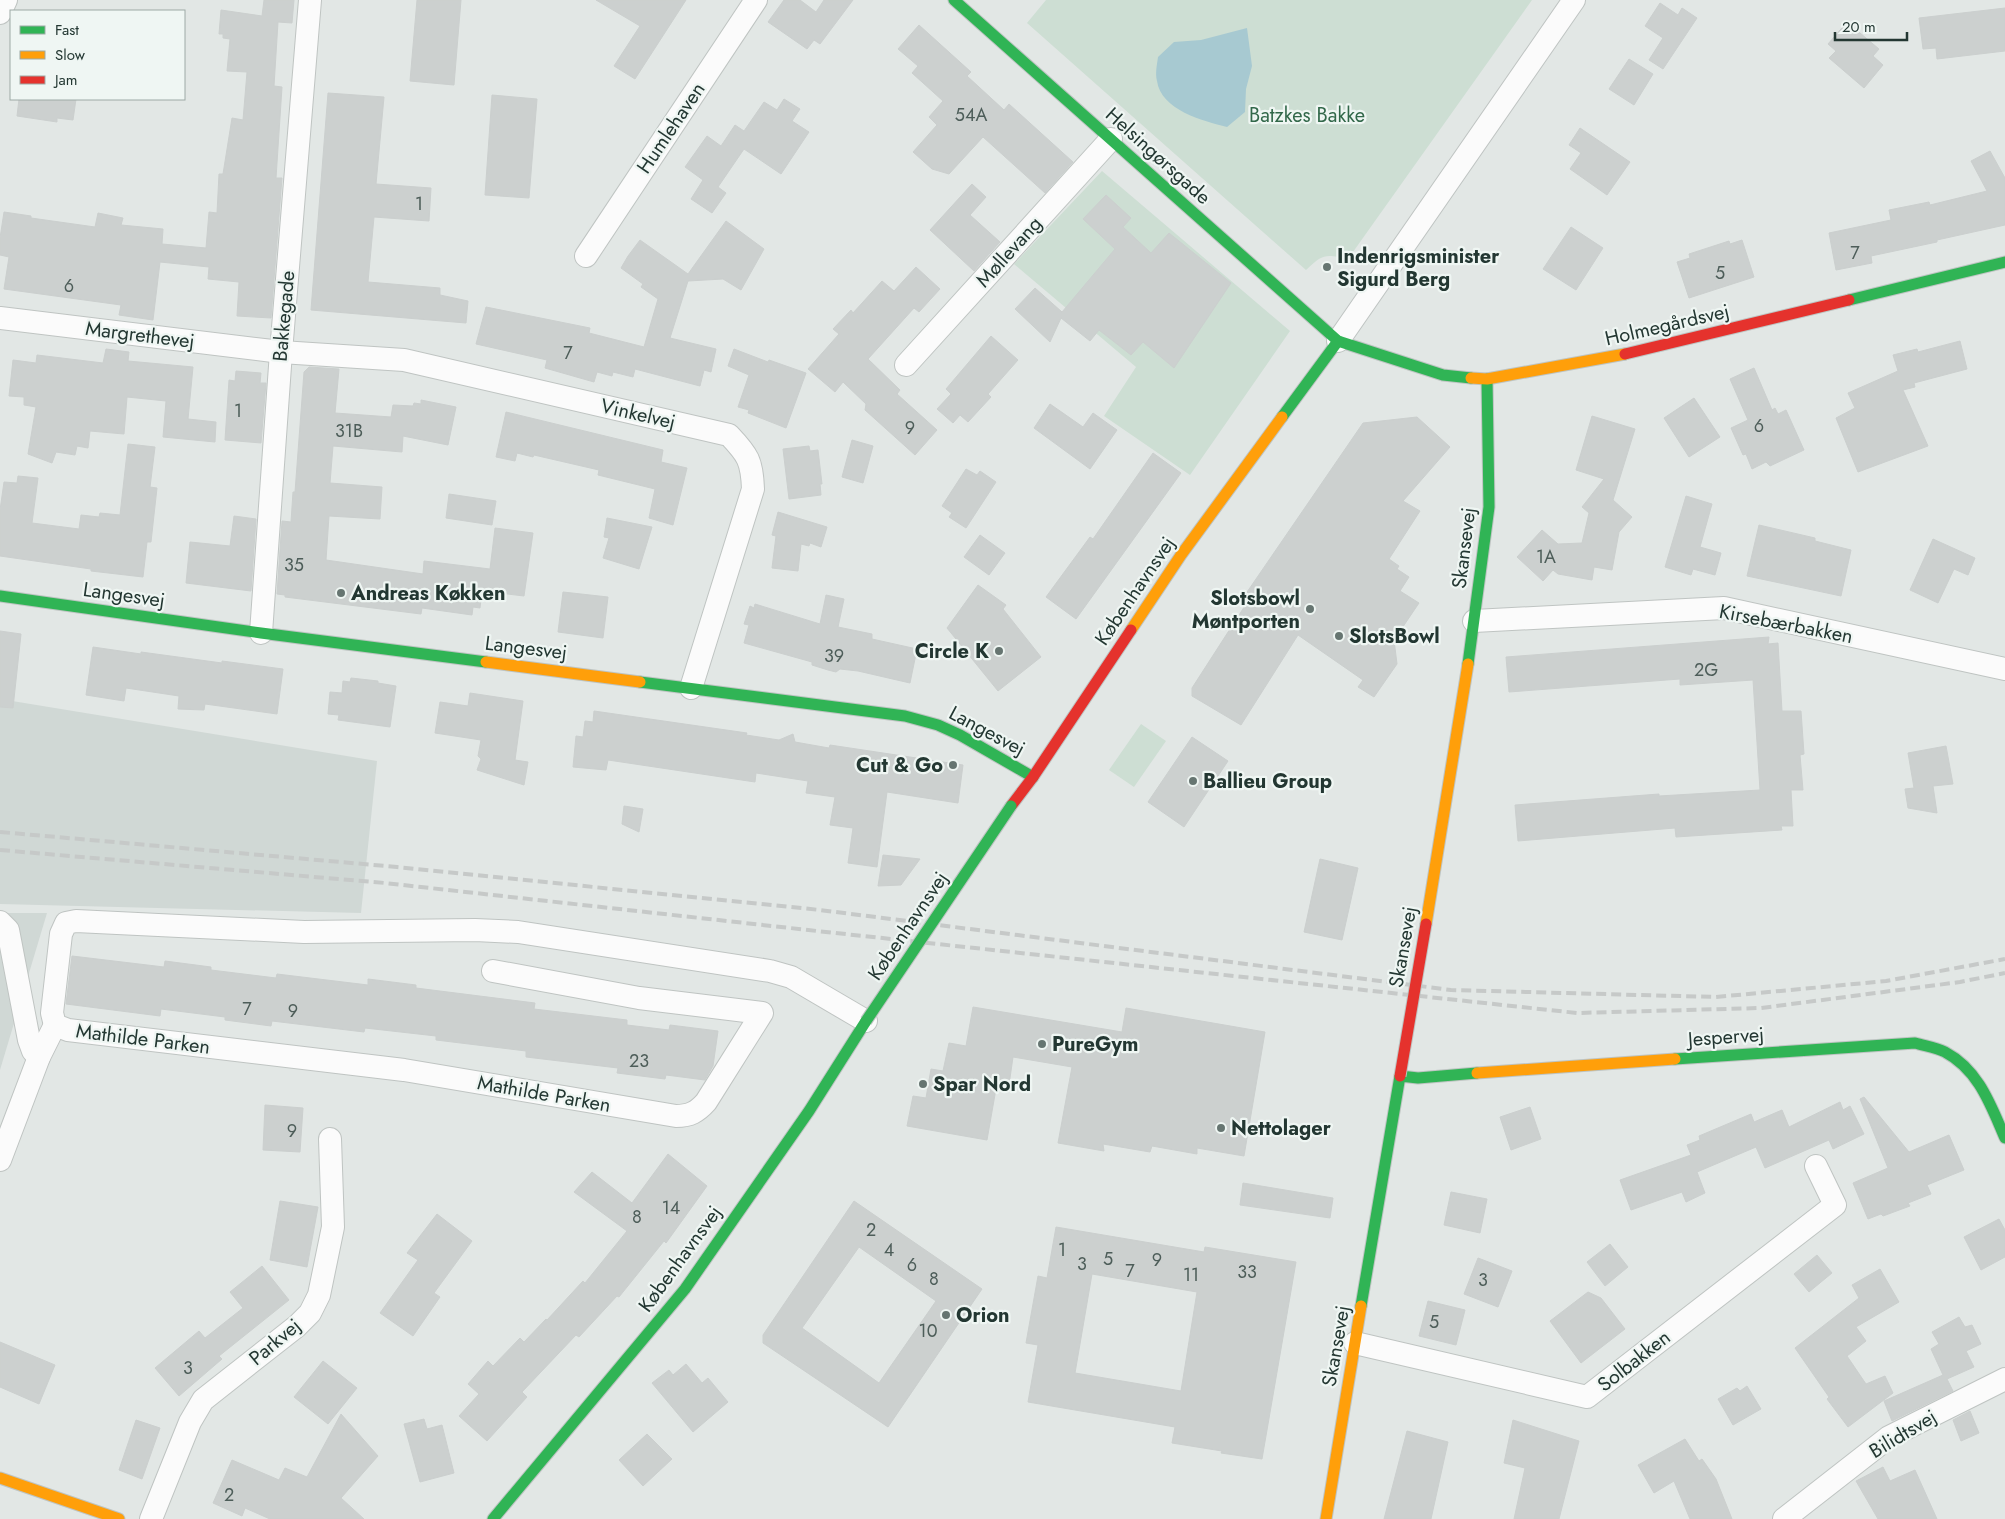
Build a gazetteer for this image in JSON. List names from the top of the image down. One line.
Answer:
{"streets":{"street":["Humlehaven","Helsingørsgade","Møllevang","Bakkegade","Holmegårdsvej","Margrethevej","Vinkelvej","Skansevej","Københavnsvej","Langesvej","Kirsebærbakken","Jespervej","Mathilde Parken","Parkvej","Solbakken","Bilidtsvej"]},"crossings":[["Helsingørsgade","Møllevang"],["Helsingørsgade","Holmegårdsvej"],["Helsingørsgade","Københavnsvej"],["Bakkegade","Margrethevej"],["Bakkegade","Vinkelvej"],["Bakkegade","Langesvej"],["Holmegårdsvej","Skansevej"],["Holmegårdsvej","Københavnsvej"],["Margrethevej","Vinkelvej"],["Vinkelvej","Langesvej"],["Skansevej","Kirsebærbakken"],["Skansevej","Jespervej"],["Skansevej","Solbakken"],["Københavnsvej","Langesvej"],["Københavnsvej","Mathilde Parken"]],"parks":["Batzkes Bakke"],"places":["Indenrigsminister Sigurd Berg","Andreas Køkken","Slotsbowl Møntporten","SlotsBowl","Circle K","Cut & Go","Ballieu Group","PureGym","Spar Nord","Nettolager","Orion"],"house_numbers":["54A","1","7","5","6","7","1","6","9","31B","1A","35","39","2G","7","9","23","9","14","8","2","4","1","5","9","3","6","7","33","11","8","3","5","10","3","2"],"legend":["Fast","Slow","Jam"],"scale_bar":"20 m"}
